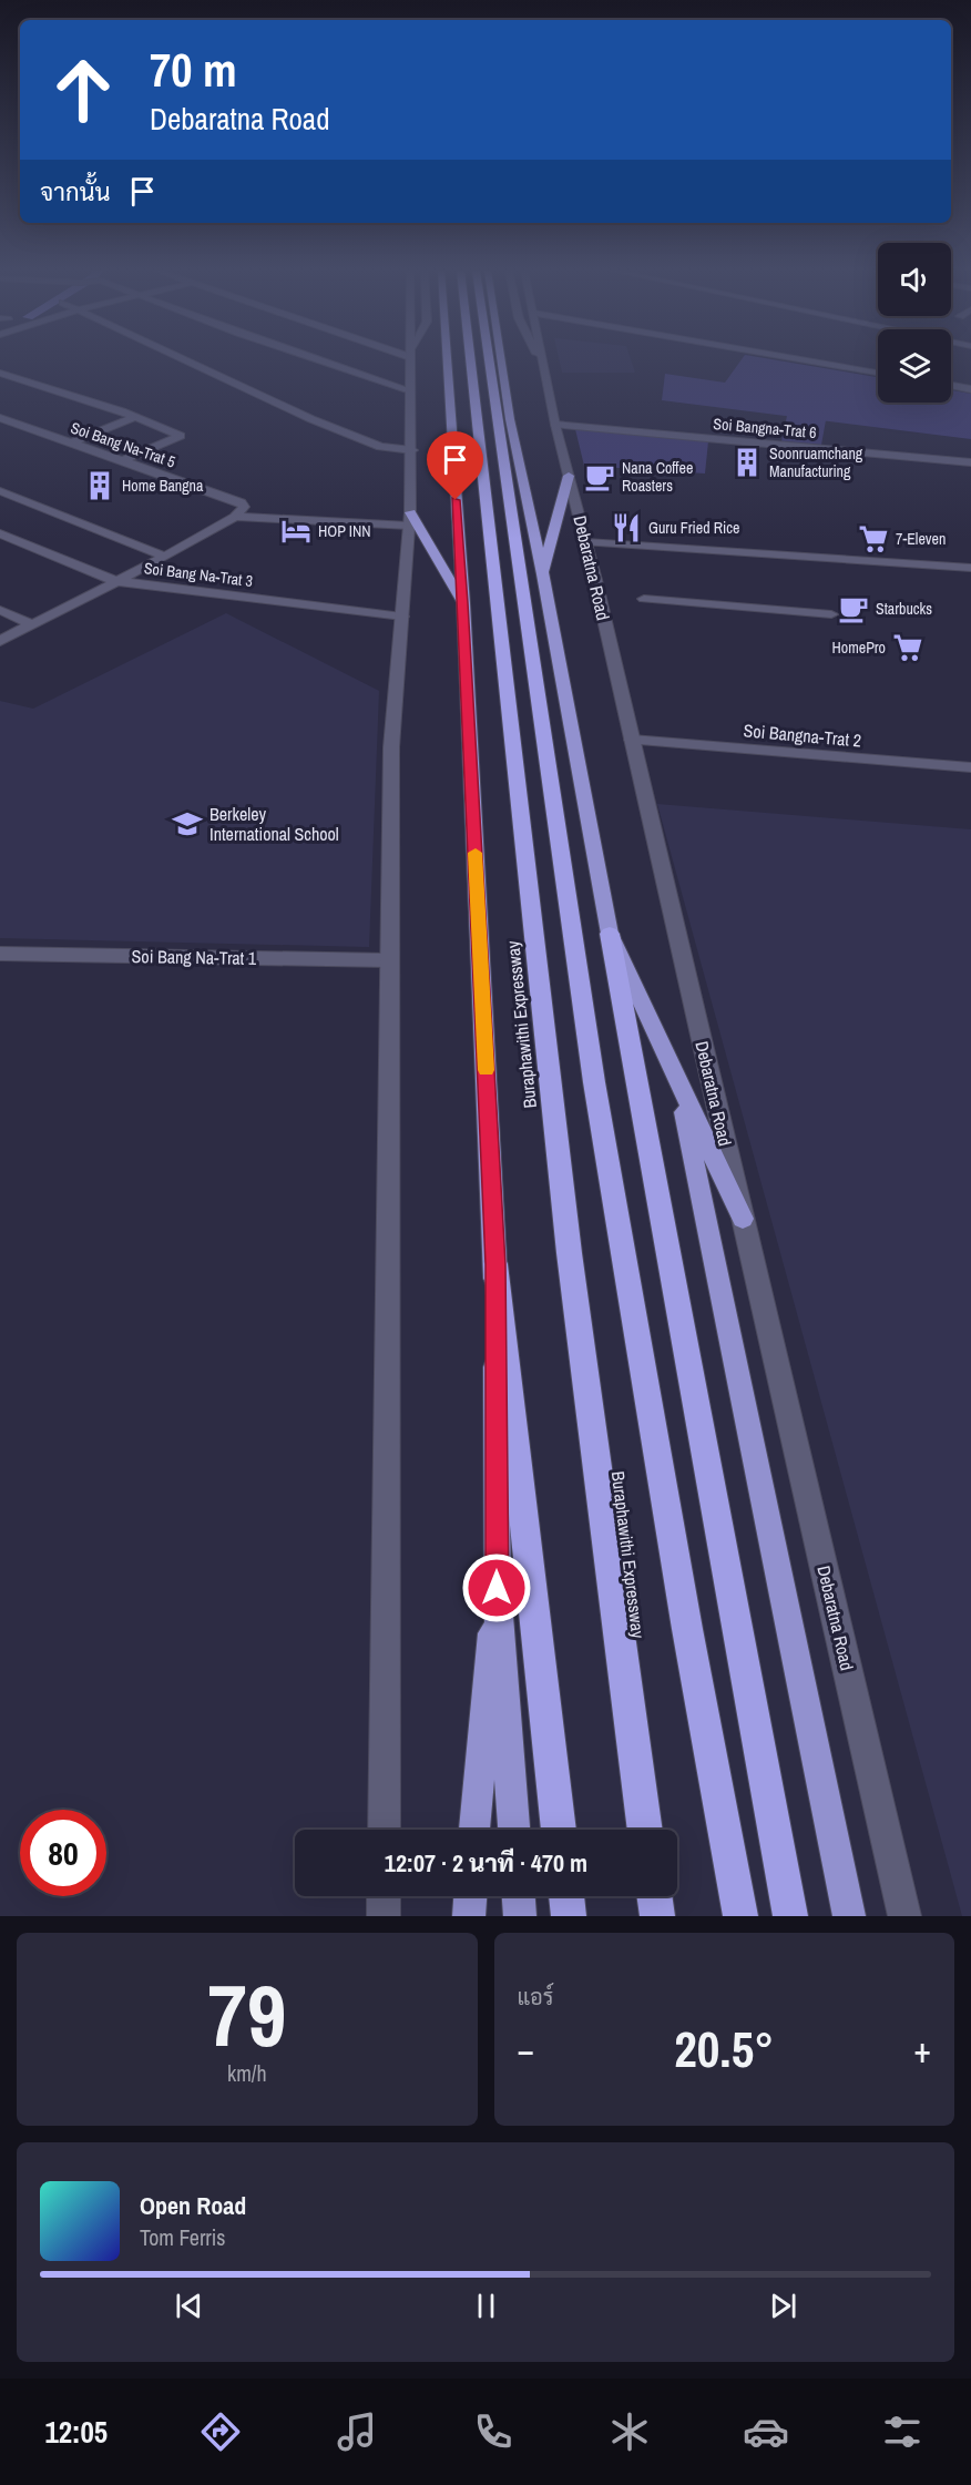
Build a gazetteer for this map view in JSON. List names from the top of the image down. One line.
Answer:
{"streets":{"highway":["Buraphawithi Expressway"],"street":["Soi Bangna-Trat 6","Soi Bang Na-Trat 5","Debaratna Road","Soi Bang Na-Trat 3","Soi Bangna-Trat 2","Soi Bang Na-Trat 1"]},"crossings":[["Soi Bangna-Trat 6","Debaratna Road"],["Debaratna Road","Soi Bangna-Trat 2"]],"places":{"building":["Soonruamchang Manufacturing","Home Bangna"],"cafe":["Nana Coffee Roasters","Starbucks"],"restaurant":["Guru Fried Rice"],"hotel":["HOP INN"],"supermarket":["7-Eleven","HomePro"],"school or university":["Berkeley International School"]},"page":{"turn":["70 m","Debaratna Road"],"then":"จากนั้น","limit":"80","trip":"12:07 · 2 นาที · 470 m","tile":[["79","km/h"],"แอร์"],"heat":["−","20.5°","+"],"song":["Open Road","Tom Ferris"],"tabs":"12:05"}}
